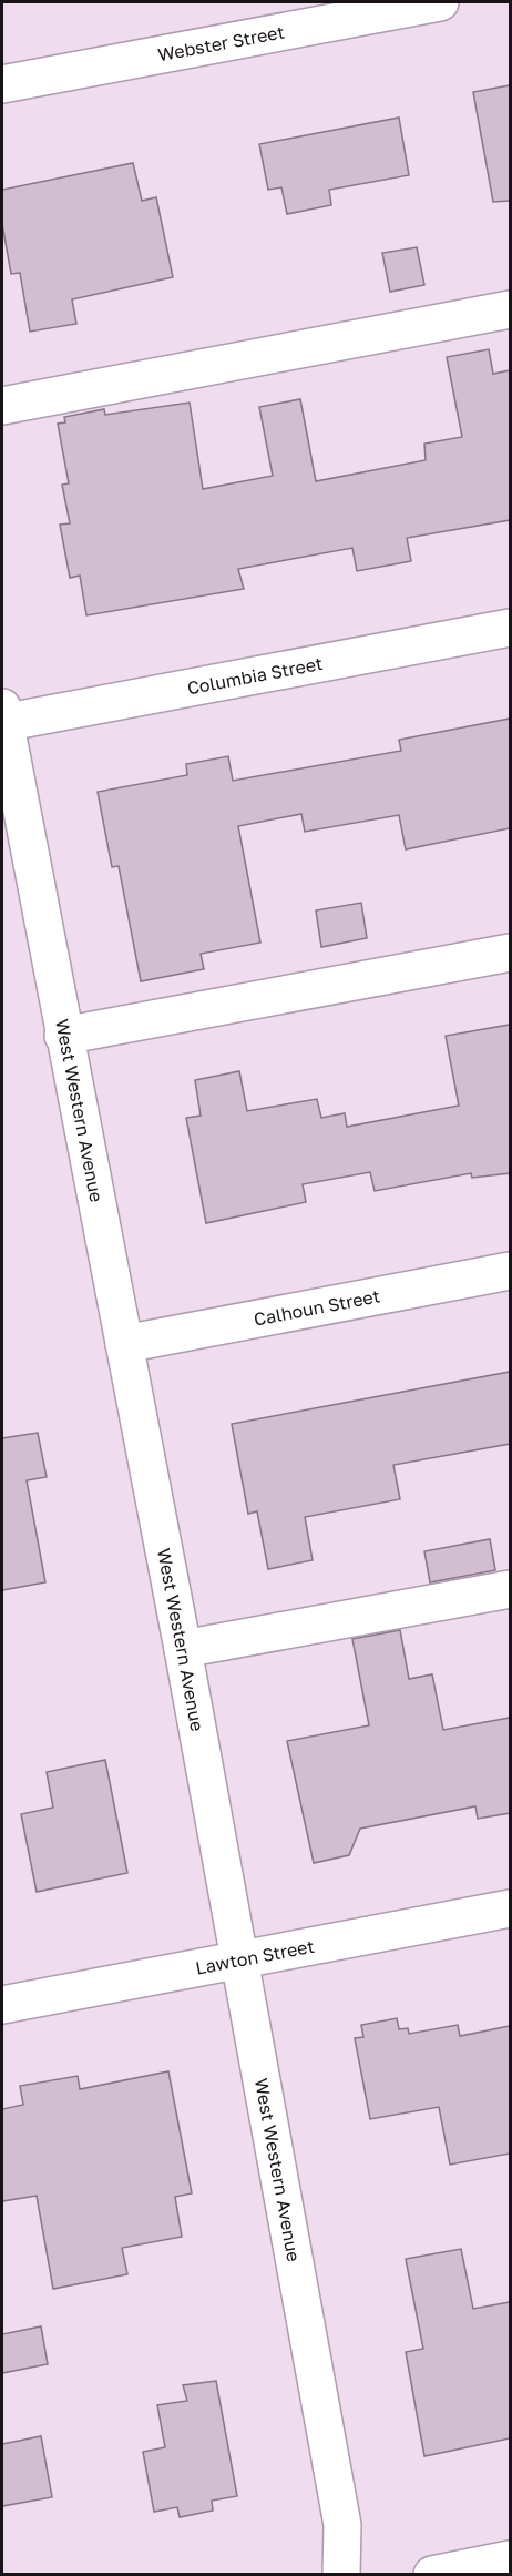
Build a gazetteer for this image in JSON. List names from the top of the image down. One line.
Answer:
{"streets":{"street":["Webster Street","Columbia Street","West Western Avenue","Calhoun Street","Lawton Street"]},"crossings":[["Columbia Street","West Western Avenue"],["West Western Avenue","Calhoun Street"],["West Western Avenue","Lawton Street"]]}
